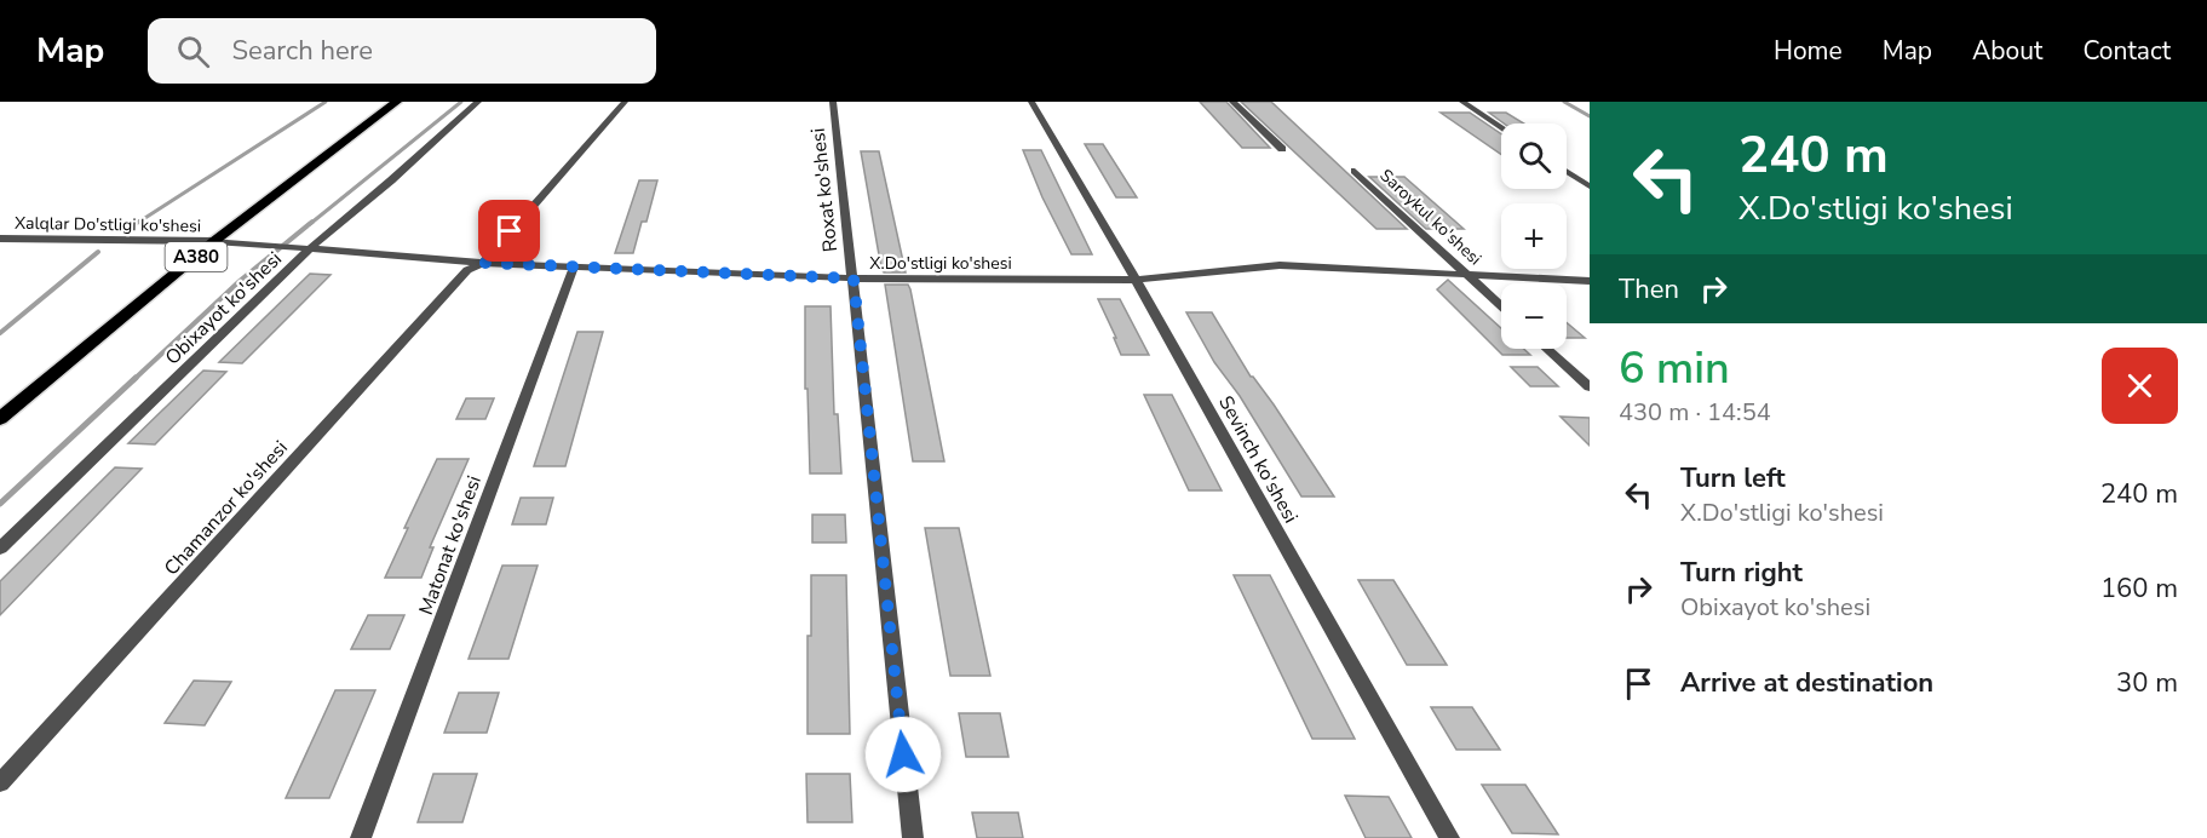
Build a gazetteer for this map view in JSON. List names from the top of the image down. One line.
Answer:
{"streets":{"highway":["A380"],"street":["Roxat ko'shesi","Saroykul ko'shesi","Xalqlar Do'stligi ko'shesi","X.Do'stligi ko'shesi","Obixayot ko'shesi","Sevinch ko'shesi","Chamanzor ko'shesi","Matonat ko'shesi"]},"crossings":[["Roxat ko'shesi","X.Do'stligi ko'shesi"],["Saroykul ko'shesi","X.Do'stligi ko'shesi"],["Xalqlar Do'stligi ko'shesi","A380"],["Xalqlar Do'stligi ko'shesi","X.Do'stligi ko'shesi"],["X.Do'stligi ko'shesi","Obixayot ko'shesi"],["X.Do'stligi ko'shesi","Sevinch ko'shesi"],["X.Do'stligi ko'shesi","Chamanzor ko'shesi"],["X.Do'stligi ko'shesi","Matonat ko'shesi"]],"page":{"header":"Map","search":"Search here","nav":["Home","Map","About","Contact"],"turn":["240 m","X.Do'stligi ko'shesi"],"map_buttons":["+","−"],"then":"Then","heading":["6 min","430 m · 14:54"],"list":[{"name":"Turn left","note":"X.Do'stligi ko'shesi","value":"240 m"},{"name":"Turn right","note":"Obixayot ko'shesi","value":"160 m"},{"name":"Arrive at destination","value":"30 m"}]}}
